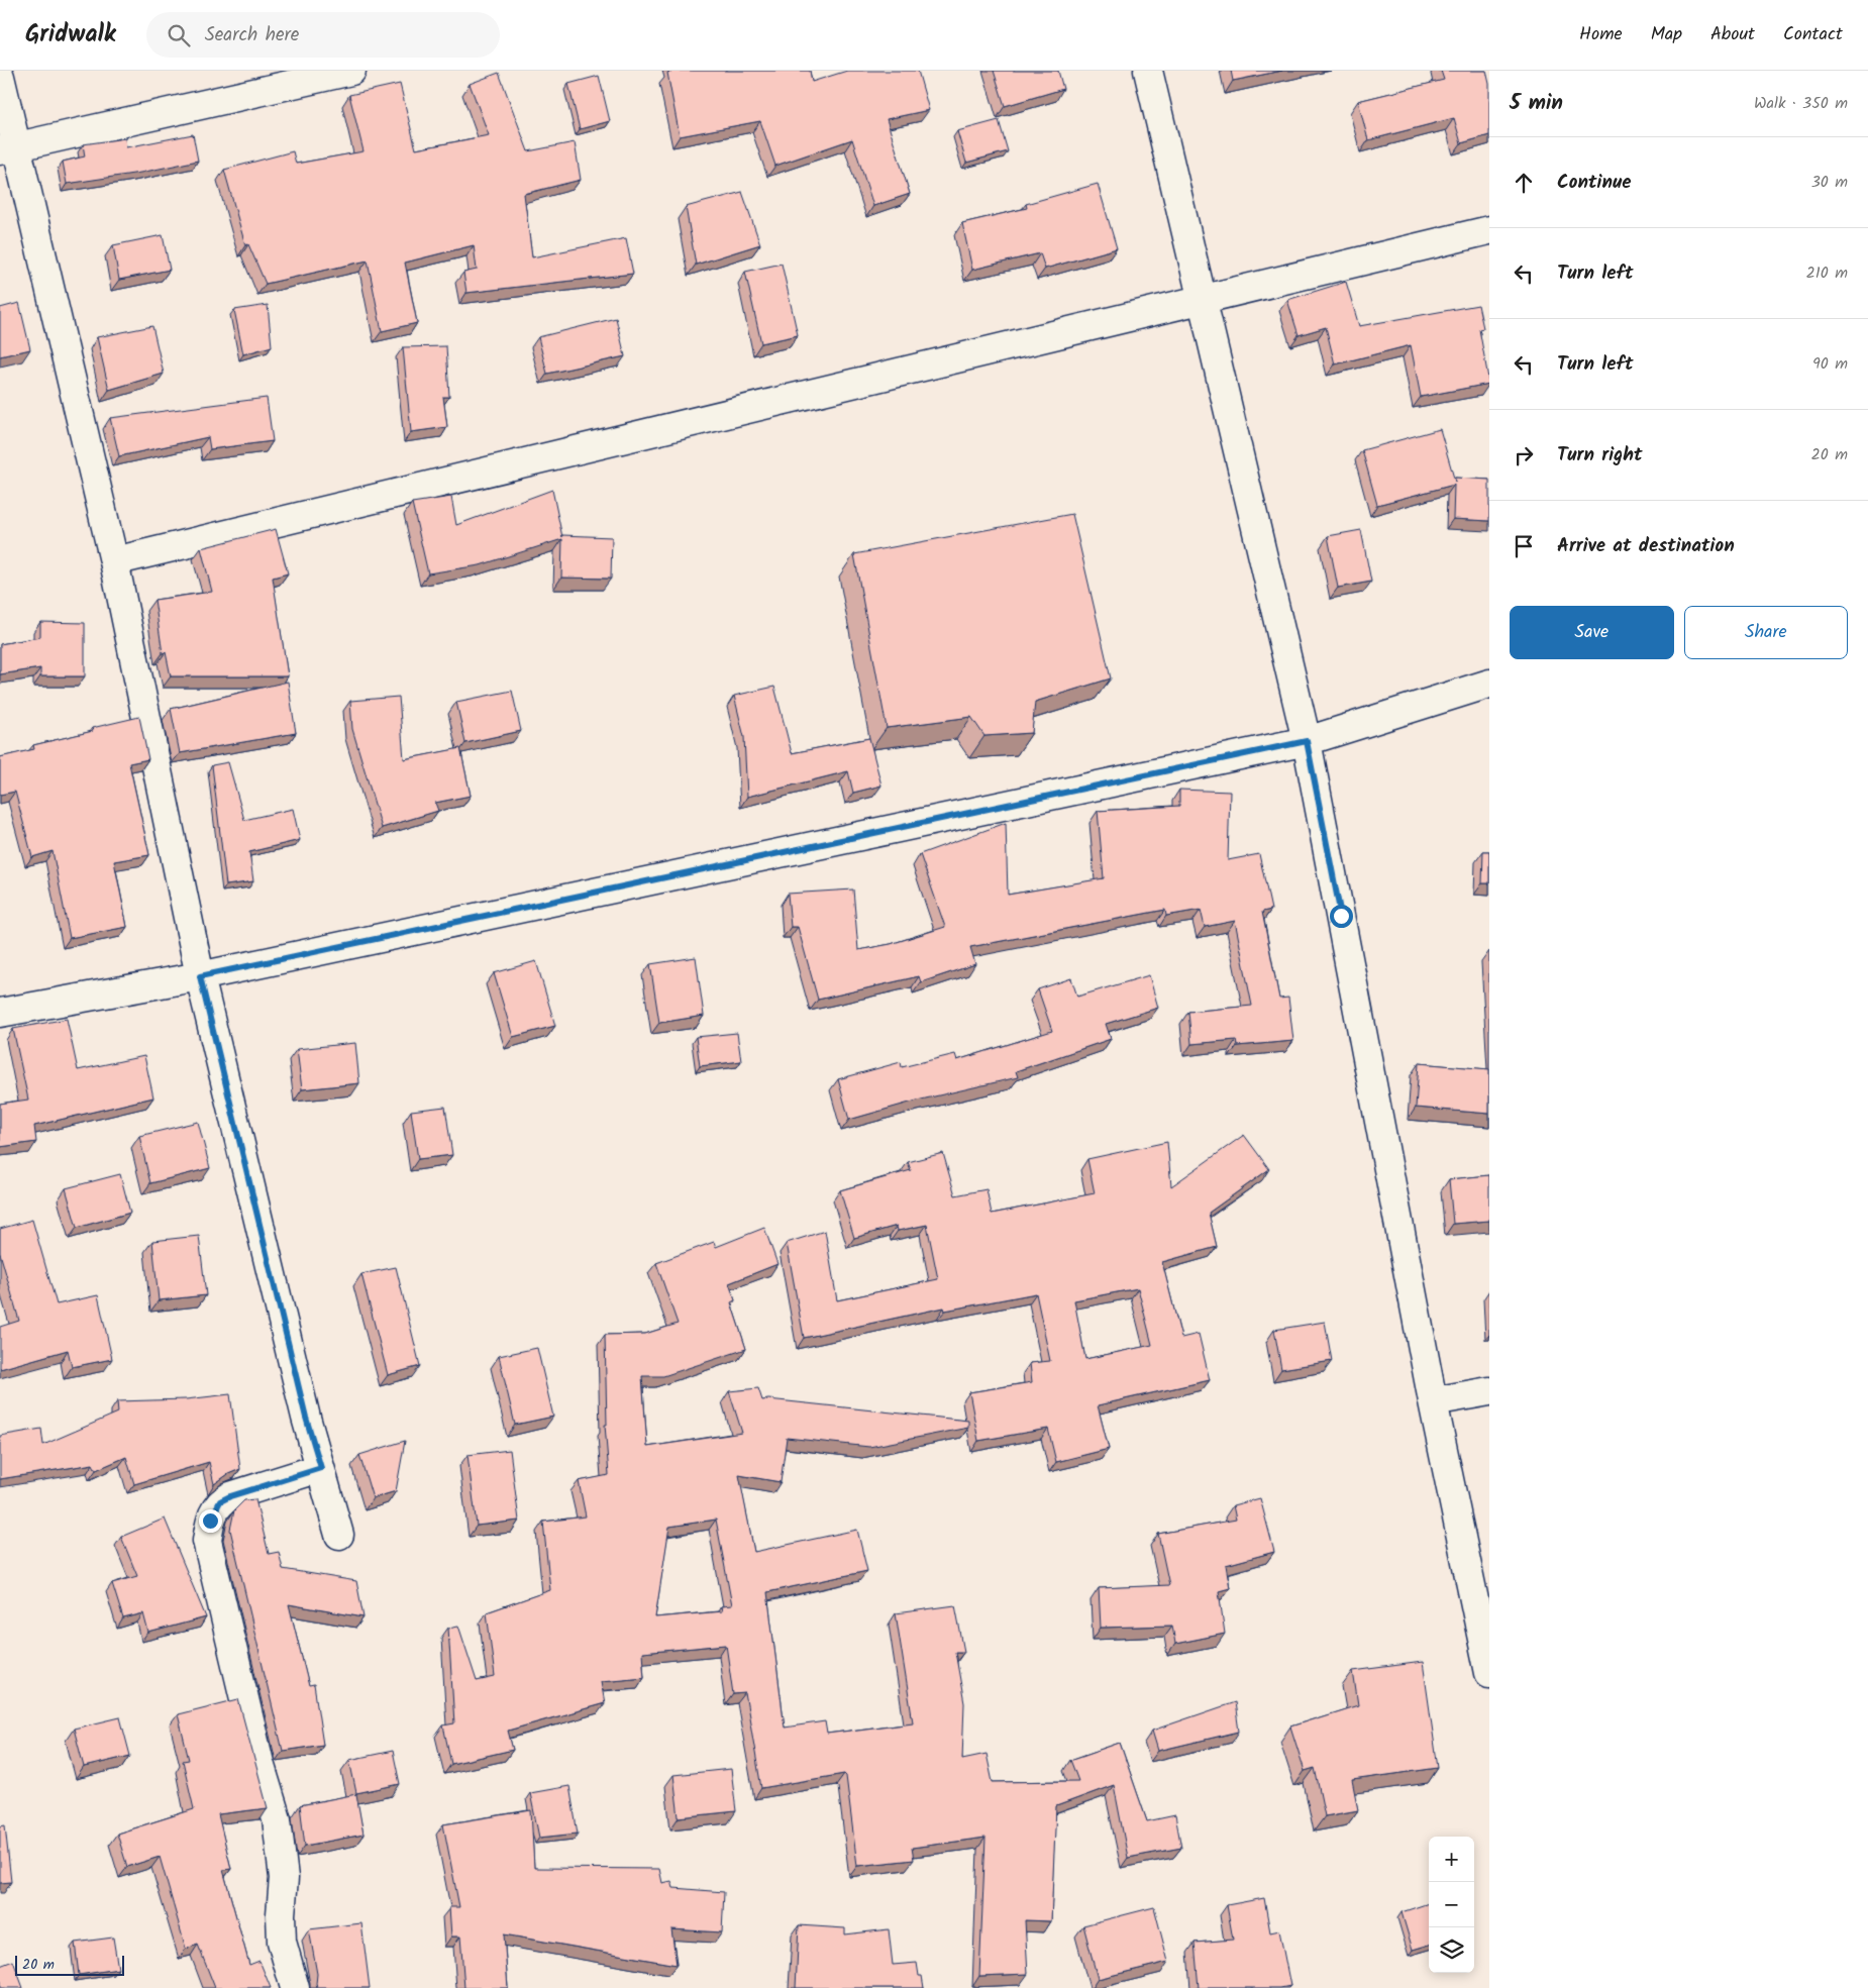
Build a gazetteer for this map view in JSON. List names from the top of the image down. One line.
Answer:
{"scale_bar":"20 m","page":{"header":"Gridwalk","search":"Search here","nav":["Home","Map","About","Contact"],"heading":["5 min","Walk · 350 m"],"list":[["Continue","30 m"],["Turn left","210 m"],["Turn left","90 m"],["Turn right","20 m"],"Arrive at destination"],"buttons":["Save","Share"],"map_buttons":["+","−"],"scale":"20 m"}}
